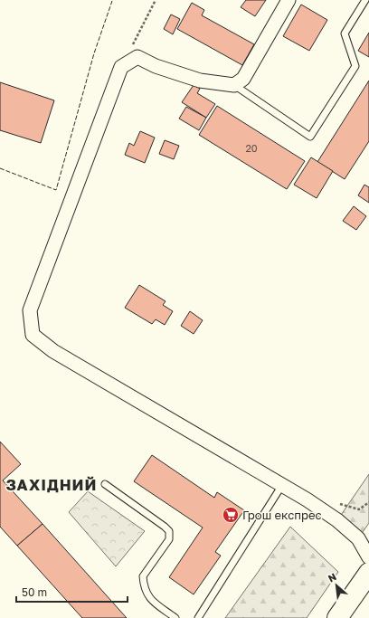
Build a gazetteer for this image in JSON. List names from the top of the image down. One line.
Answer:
{"districts":["ЗАХІДНИЙ"],"places":{"supermarket":["Грош експрес"]},"house_numbers":["20"],"scale_bar":"50 m","north":"top left"}
